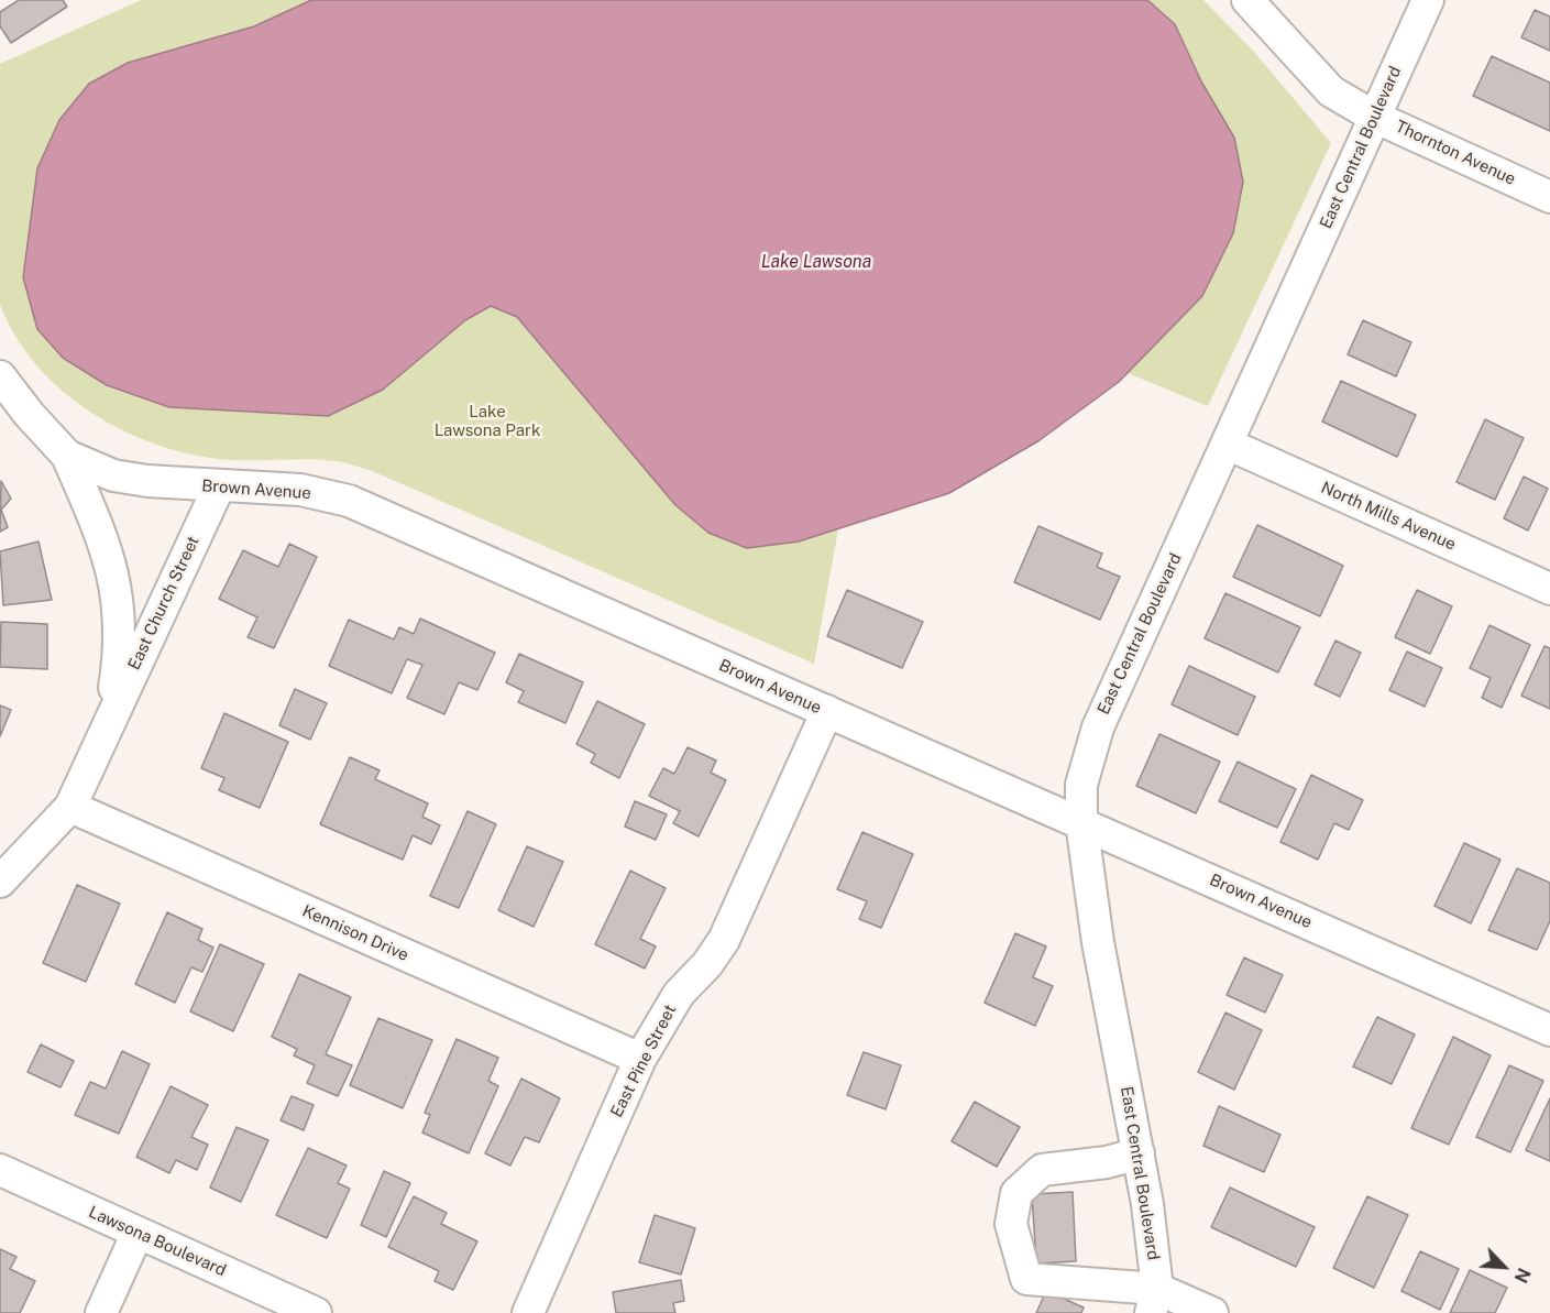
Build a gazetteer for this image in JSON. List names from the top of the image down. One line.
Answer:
{"streets":{"street":["East Central Boulevard","Thornton Avenue","Brown Avenue","North Mills Avenue","East Church Street","Kennison Drive","East Pine Street","Lawsona Boulevard"]},"crossings":[["East Central Boulevard","Thornton Avenue"],["East Central Boulevard","Brown Avenue"],["East Central Boulevard","North Mills Avenue"],["Brown Avenue","East Church Street"],["Brown Avenue","East Pine Street"],["East Church Street","Kennison Drive"],["Kennison Drive","East Pine Street"]],"water":["Lake Lawsona"],"parks":["Lake Lawsona Park"],"north":"bottom right"}
